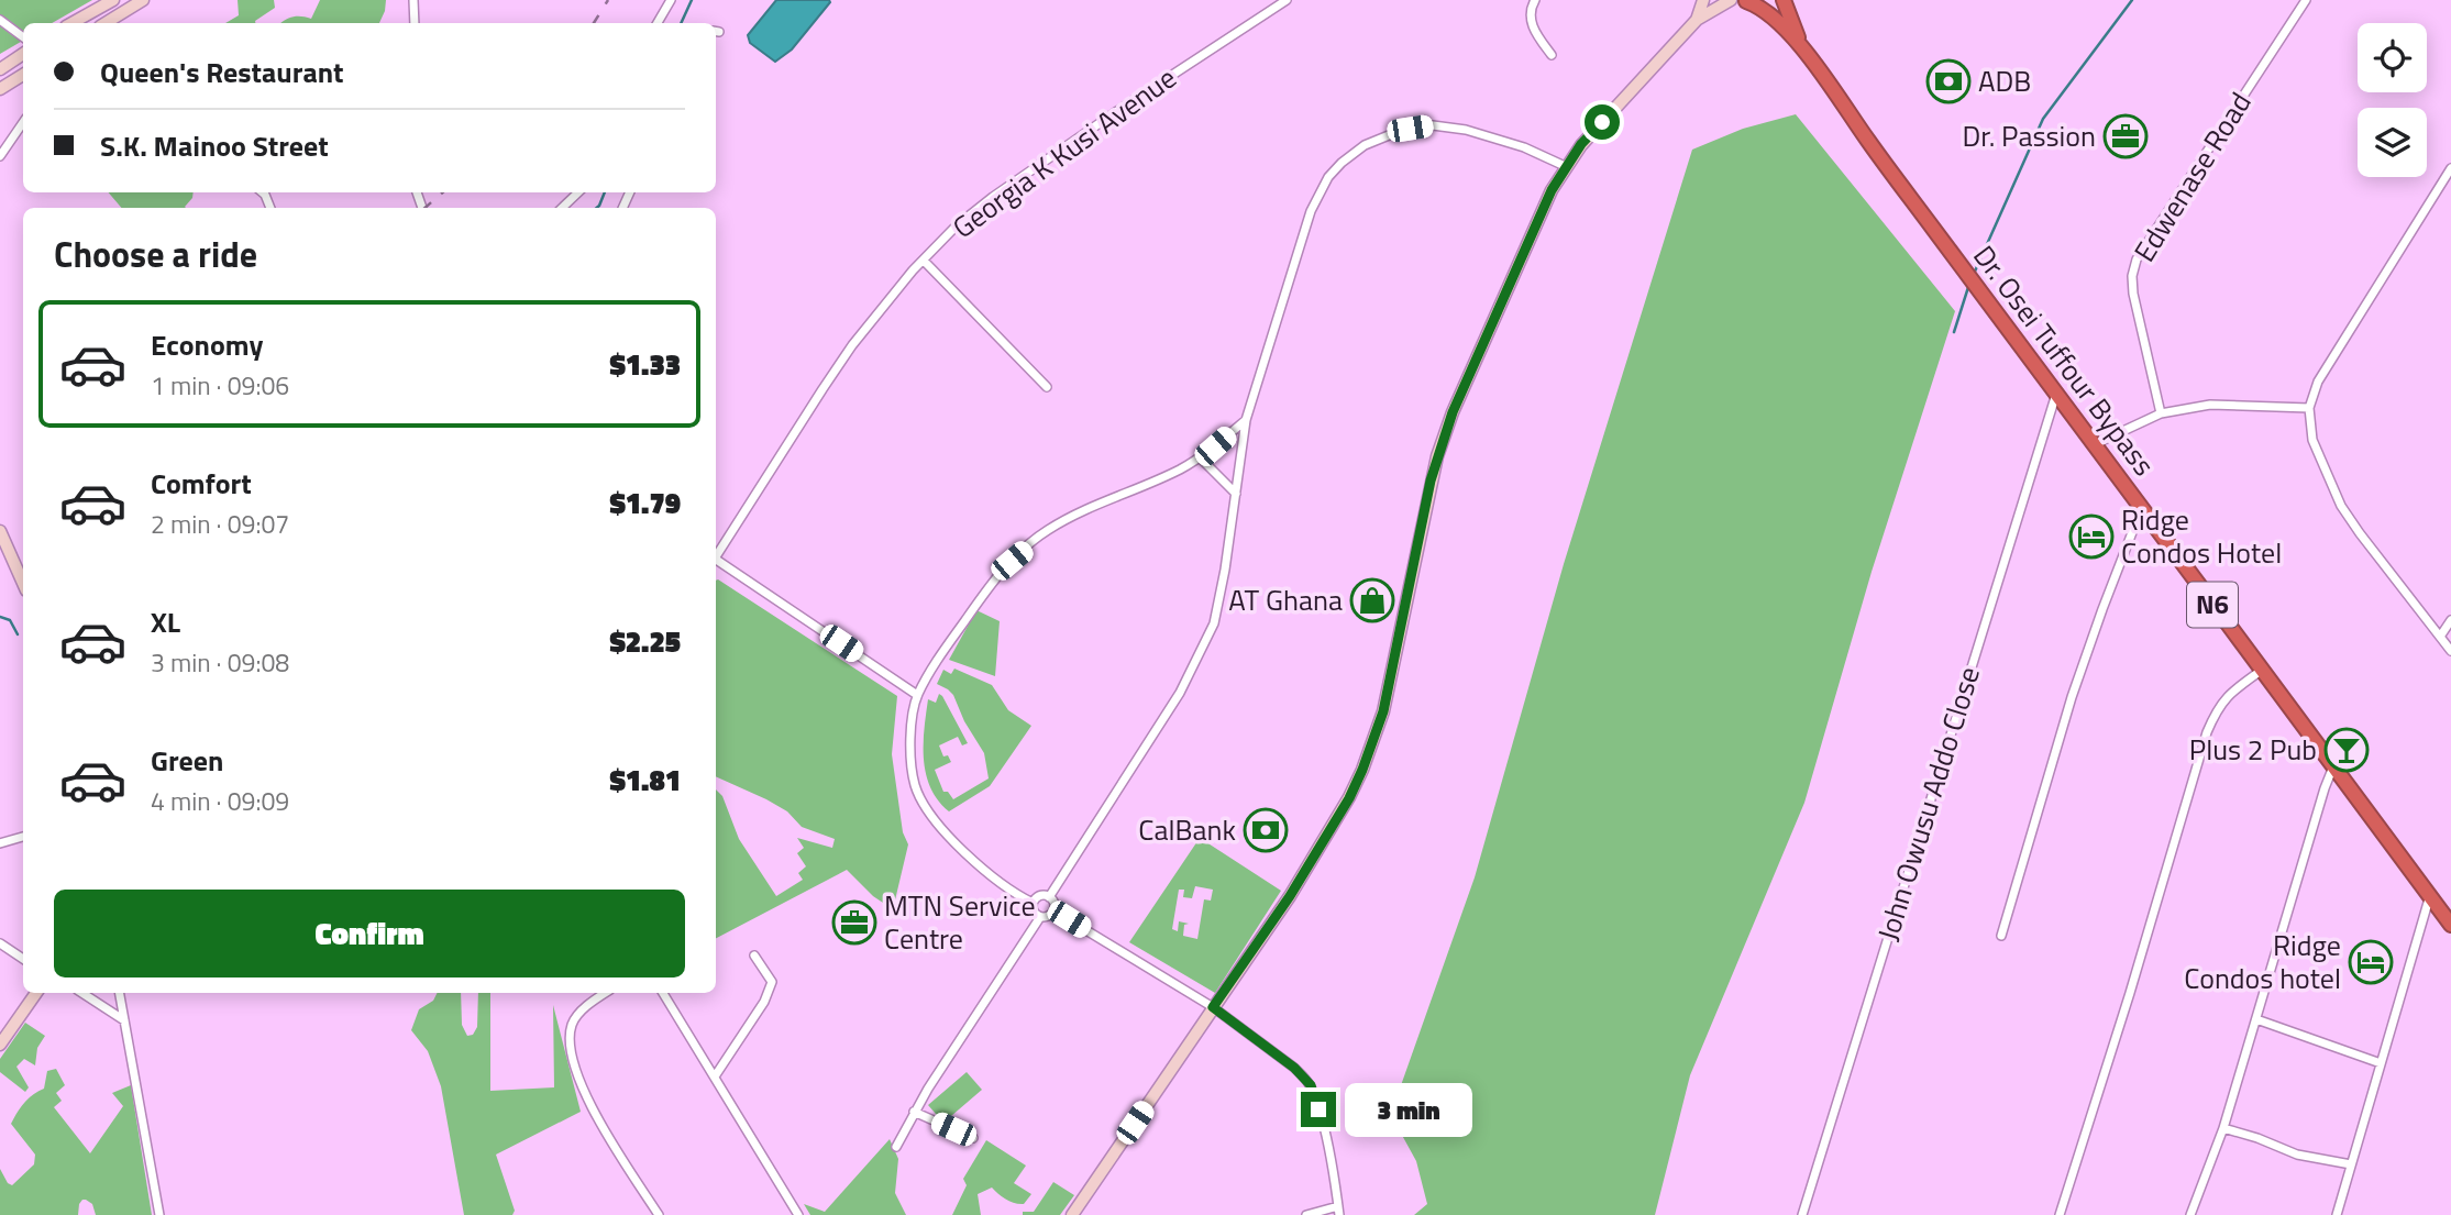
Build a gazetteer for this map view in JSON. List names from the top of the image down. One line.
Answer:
{"streets":{"highway":["Dr. Osei Tuffour Bypass","N6"],"street":["Georgia K Kusi Avenue","Edwenase Road","John Owusu Addo Close"]},"crossings":[["Dr. Osei Tuffour Bypass","John Owusu Addo Close"]],"places":{"bank":["ADB","CalBank"],"office":["Dr. Passion","MTN Service Centre"],"hotel":["Ridge Condos Hotel","Ridge Condos hotel"],"shop":["AT Ghana"],"bar":["Plus 2 Pub"]},"page":{"banner":["Queen's Restaurant","S.K. Mainoo Street"],"heading":"Choose a ride","list":[{"name":"Economy","note":"1 min · 09:06","value":"$1.33"},{"name":"Comfort","note":"2 min · 09:07","value":"$1.79"},{"name":"XL","note":"3 min · 09:08","value":"$2.25"},{"name":"Green","note":"4 min · 09:09","value":"$1.81"}],"buttons":"Confirm","bubble":"3 min"}}
